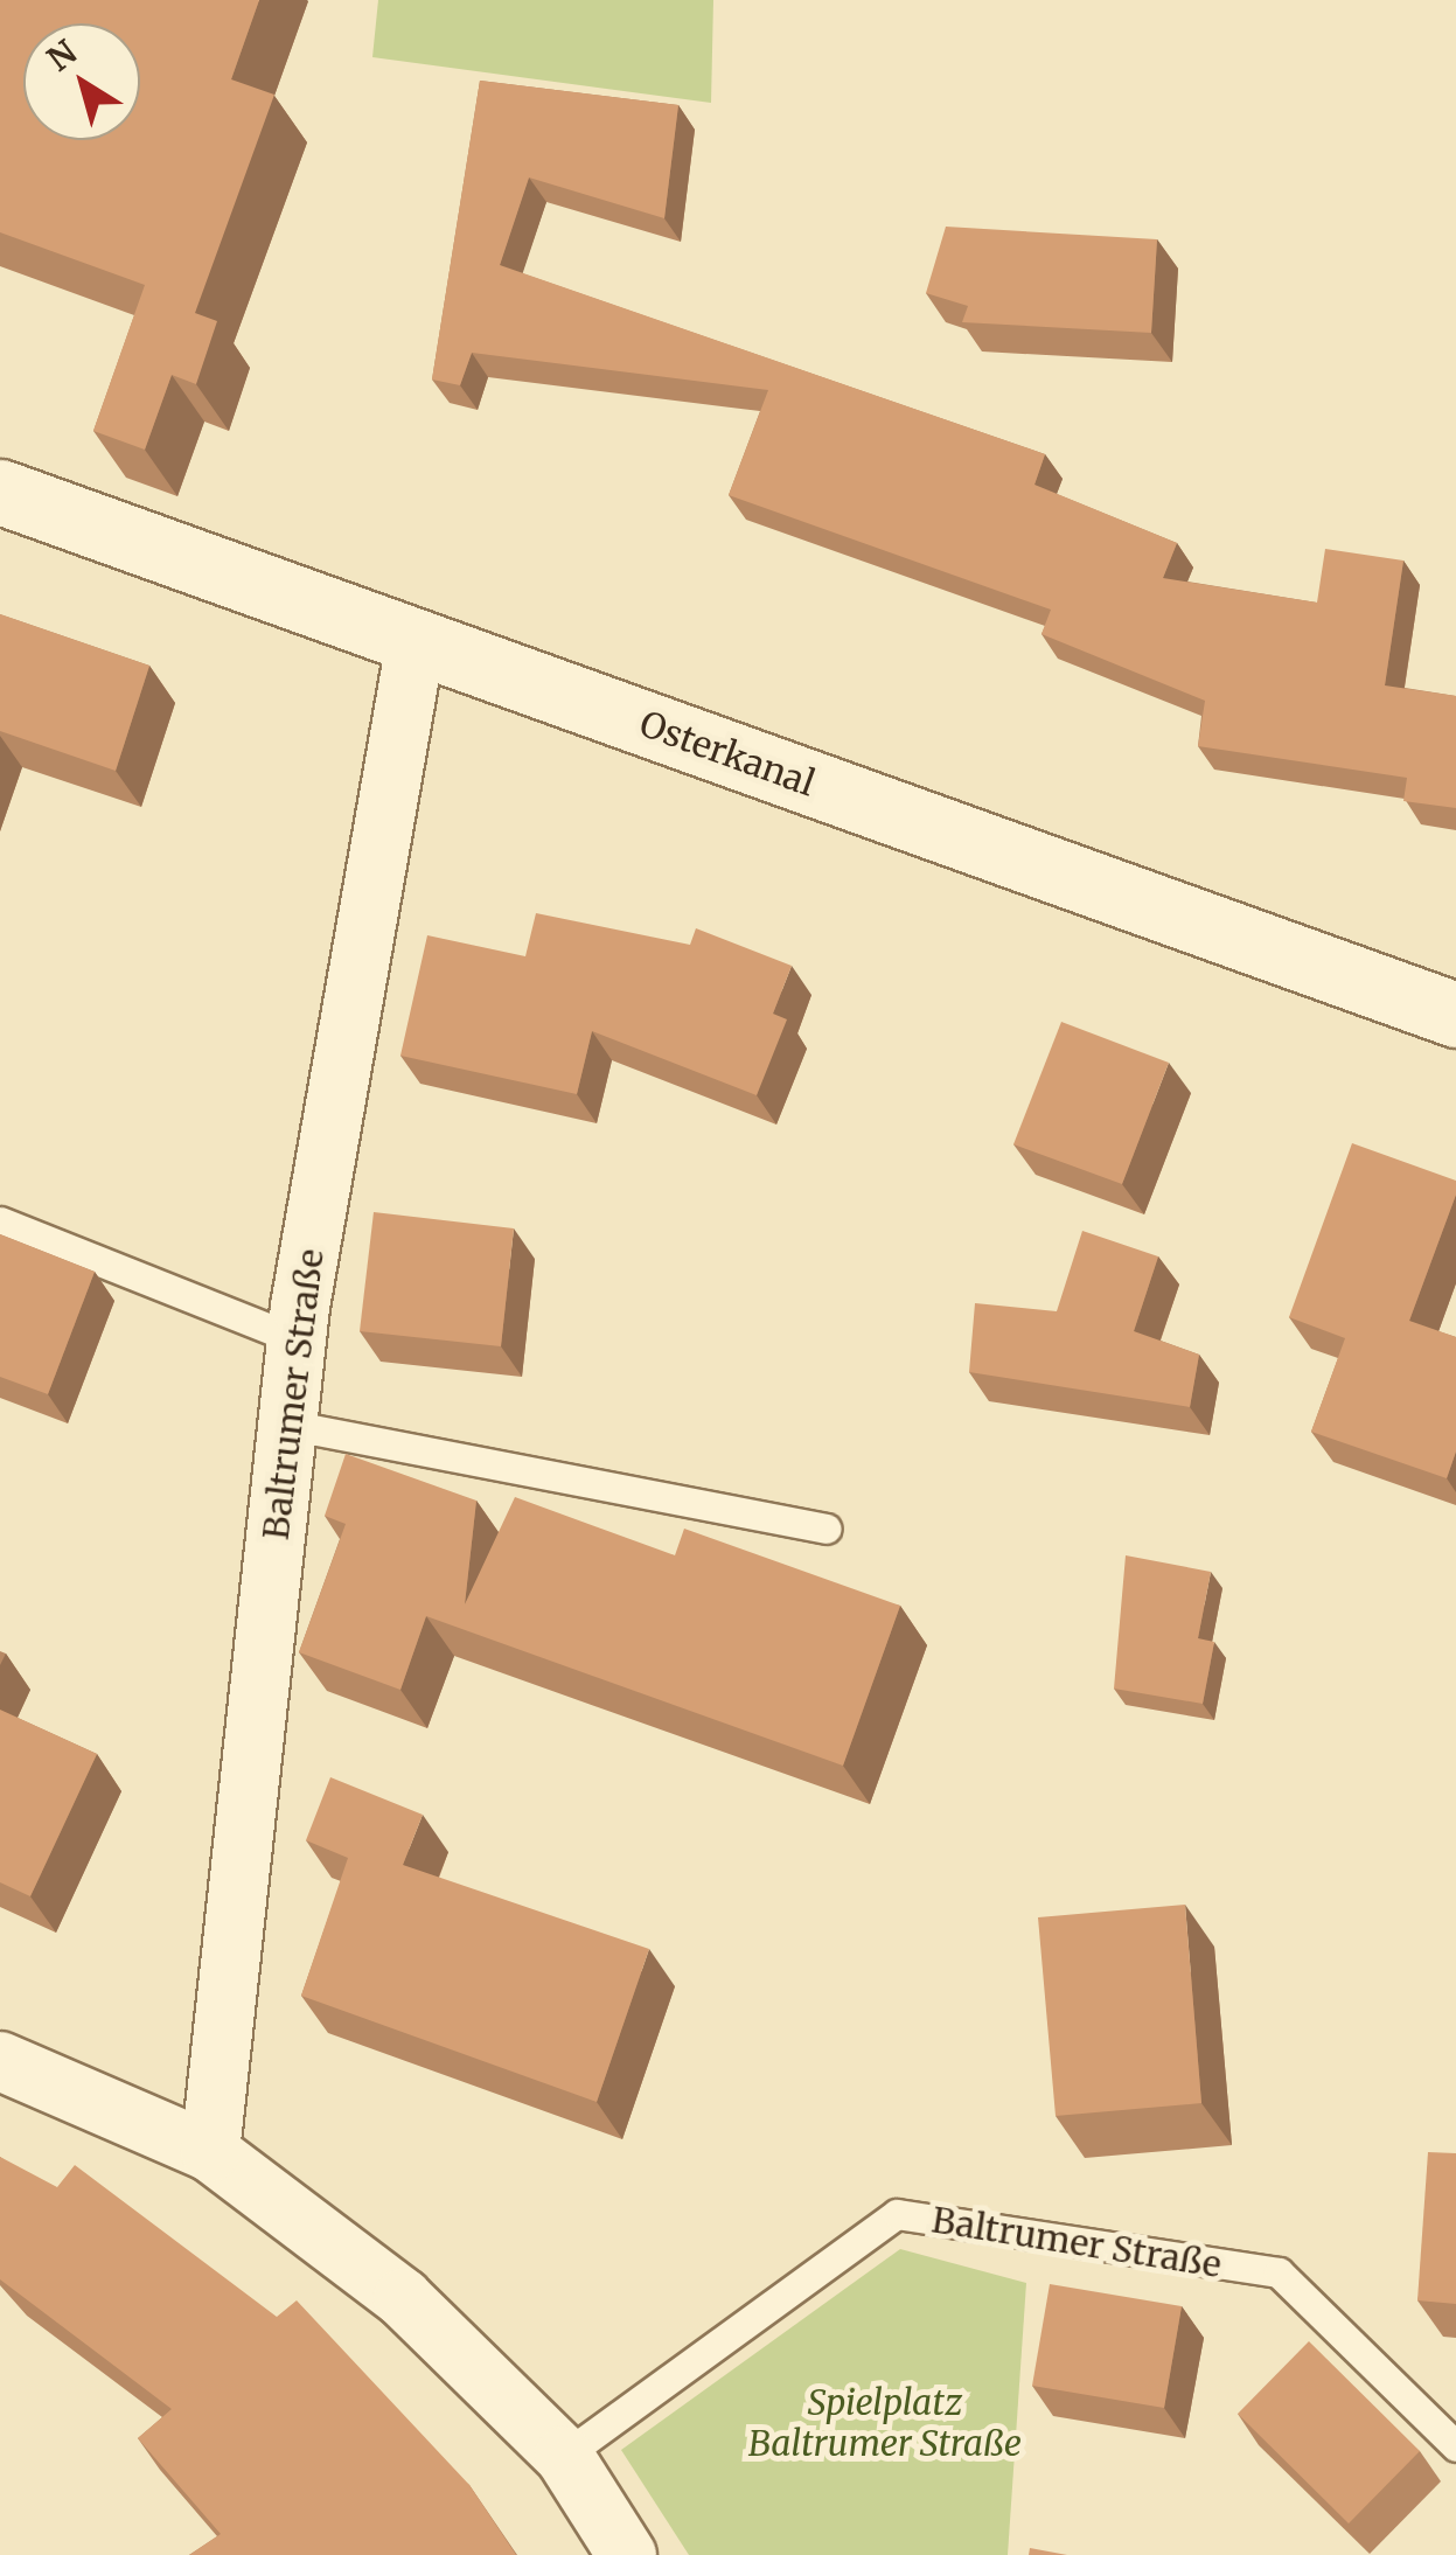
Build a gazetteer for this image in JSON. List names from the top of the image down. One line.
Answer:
{"streets":{"main road":["Osterkanal"],"street":["Baltrumer Straße"]},"crossings":[["Osterkanal","Baltrumer Straße"]],"parks":["Spielplatz Baltrumer Straße"],"north":"top left"}
